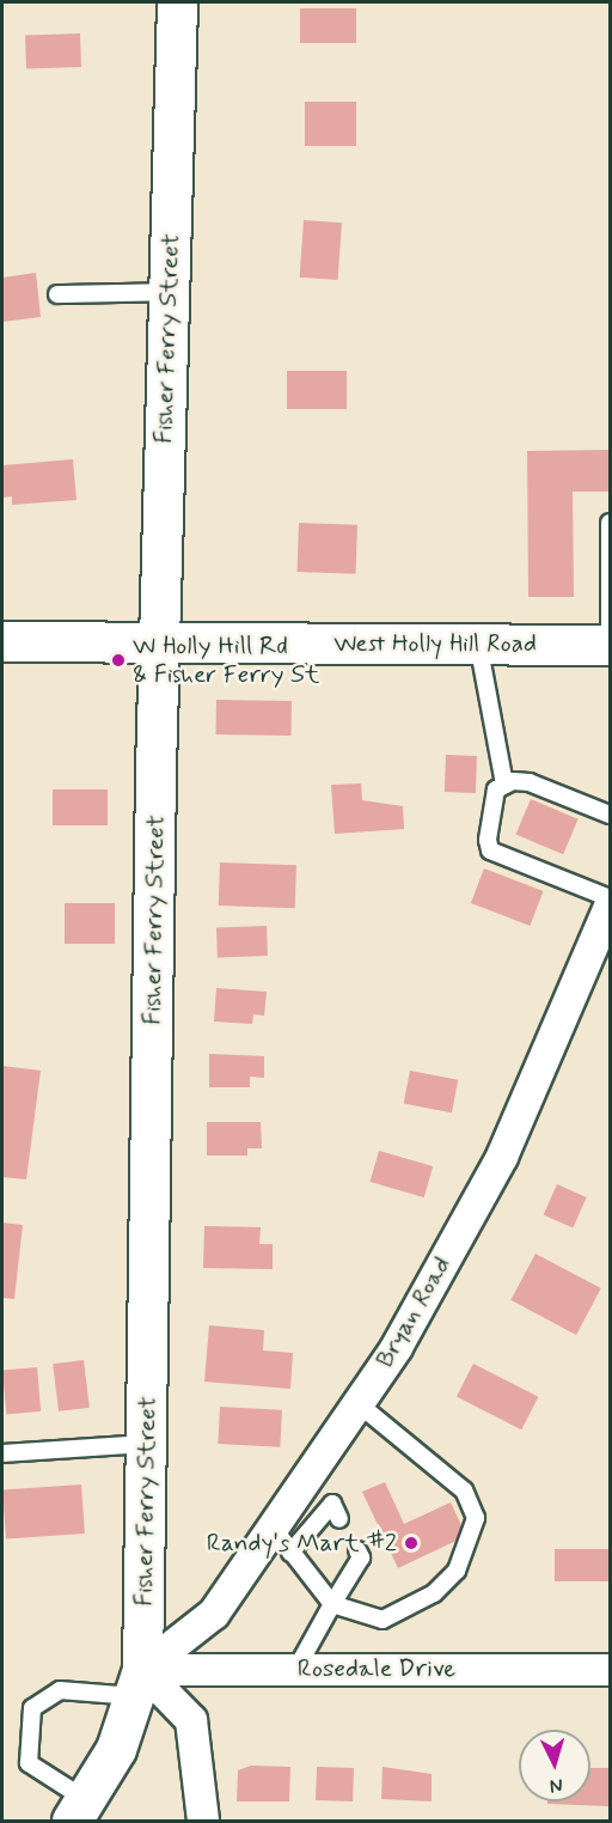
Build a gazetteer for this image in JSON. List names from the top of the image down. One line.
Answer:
{"streets":{"street":["Fisher Ferry Street","West Holly Hill Road","Bryan Road","Rosedale Drive"]},"crossings":[["Fisher Ferry Street","West Holly Hill Road"],["Fisher Ferry Street","Bryan Road"],["Fisher Ferry Street","Rosedale Drive"],["Bryan Road","Rosedale Drive"]],"places":["W Holly Hill Rd & Fisher Ferry St","Randy's Mart #2"],"north":"bottom"}
